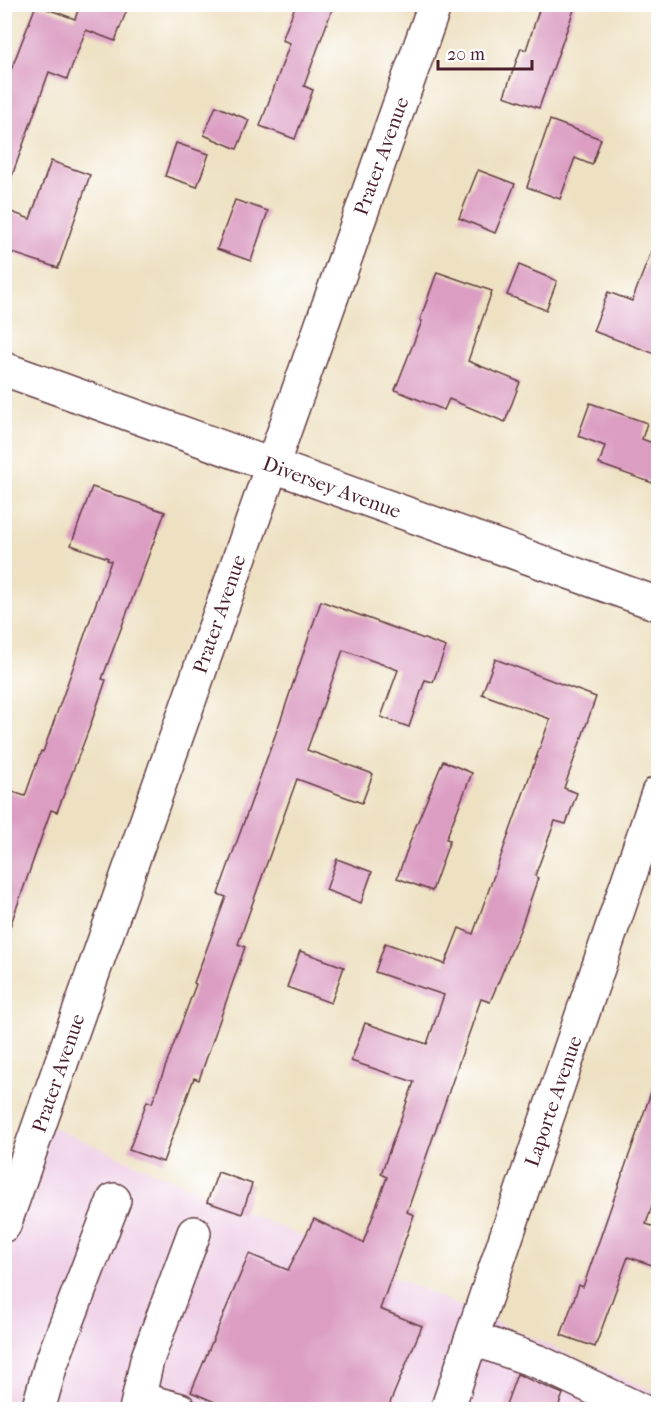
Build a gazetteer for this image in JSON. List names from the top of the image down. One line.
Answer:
{"streets":{"street":["Prater Avenue","Diversey Avenue","Laporte Avenue"]},"crossings":[["Prater Avenue","Diversey Avenue"]],"scale_bar":"20 m"}
